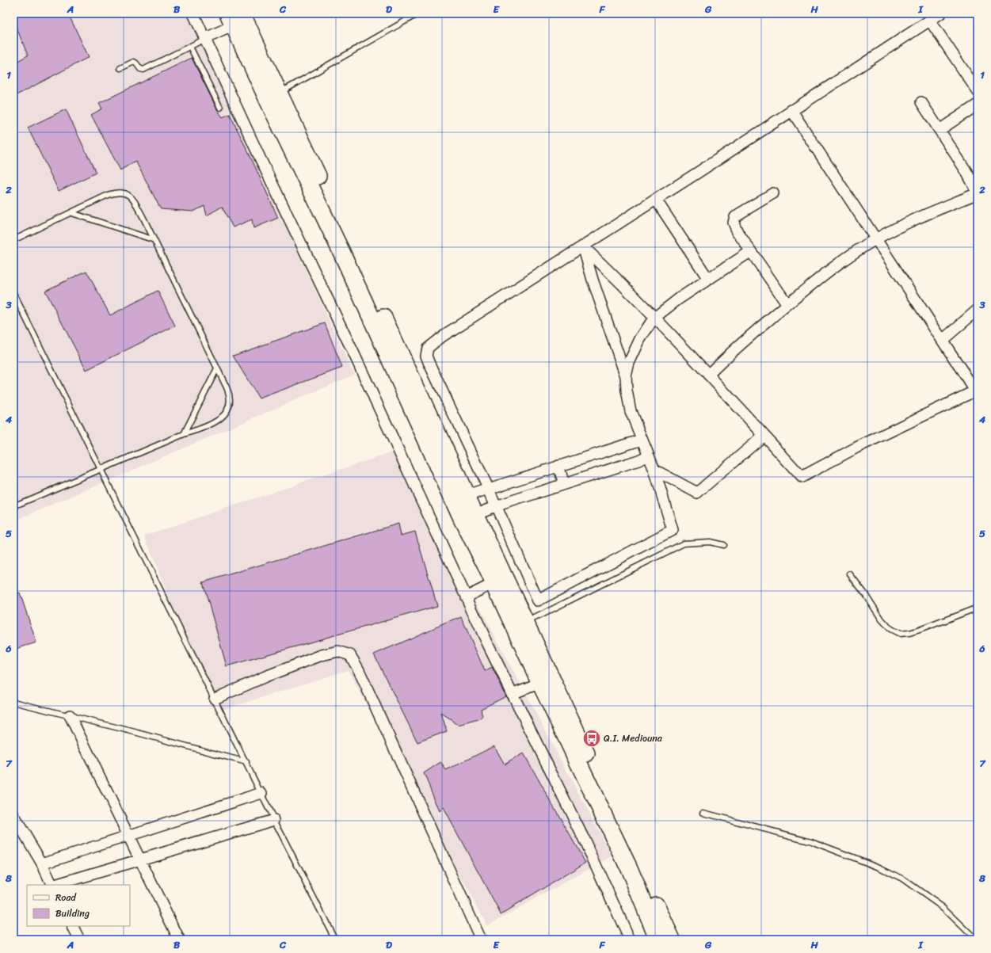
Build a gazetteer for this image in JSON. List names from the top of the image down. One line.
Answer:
{"places":{"bus stop":["Q.I. Mediouna"]},"legend":["Road","Building"],"grid":{"columns":["A","B","C","D","E","F","G","H","I"],"rows":["1","2","3","4","5","6","7","8"]}}
